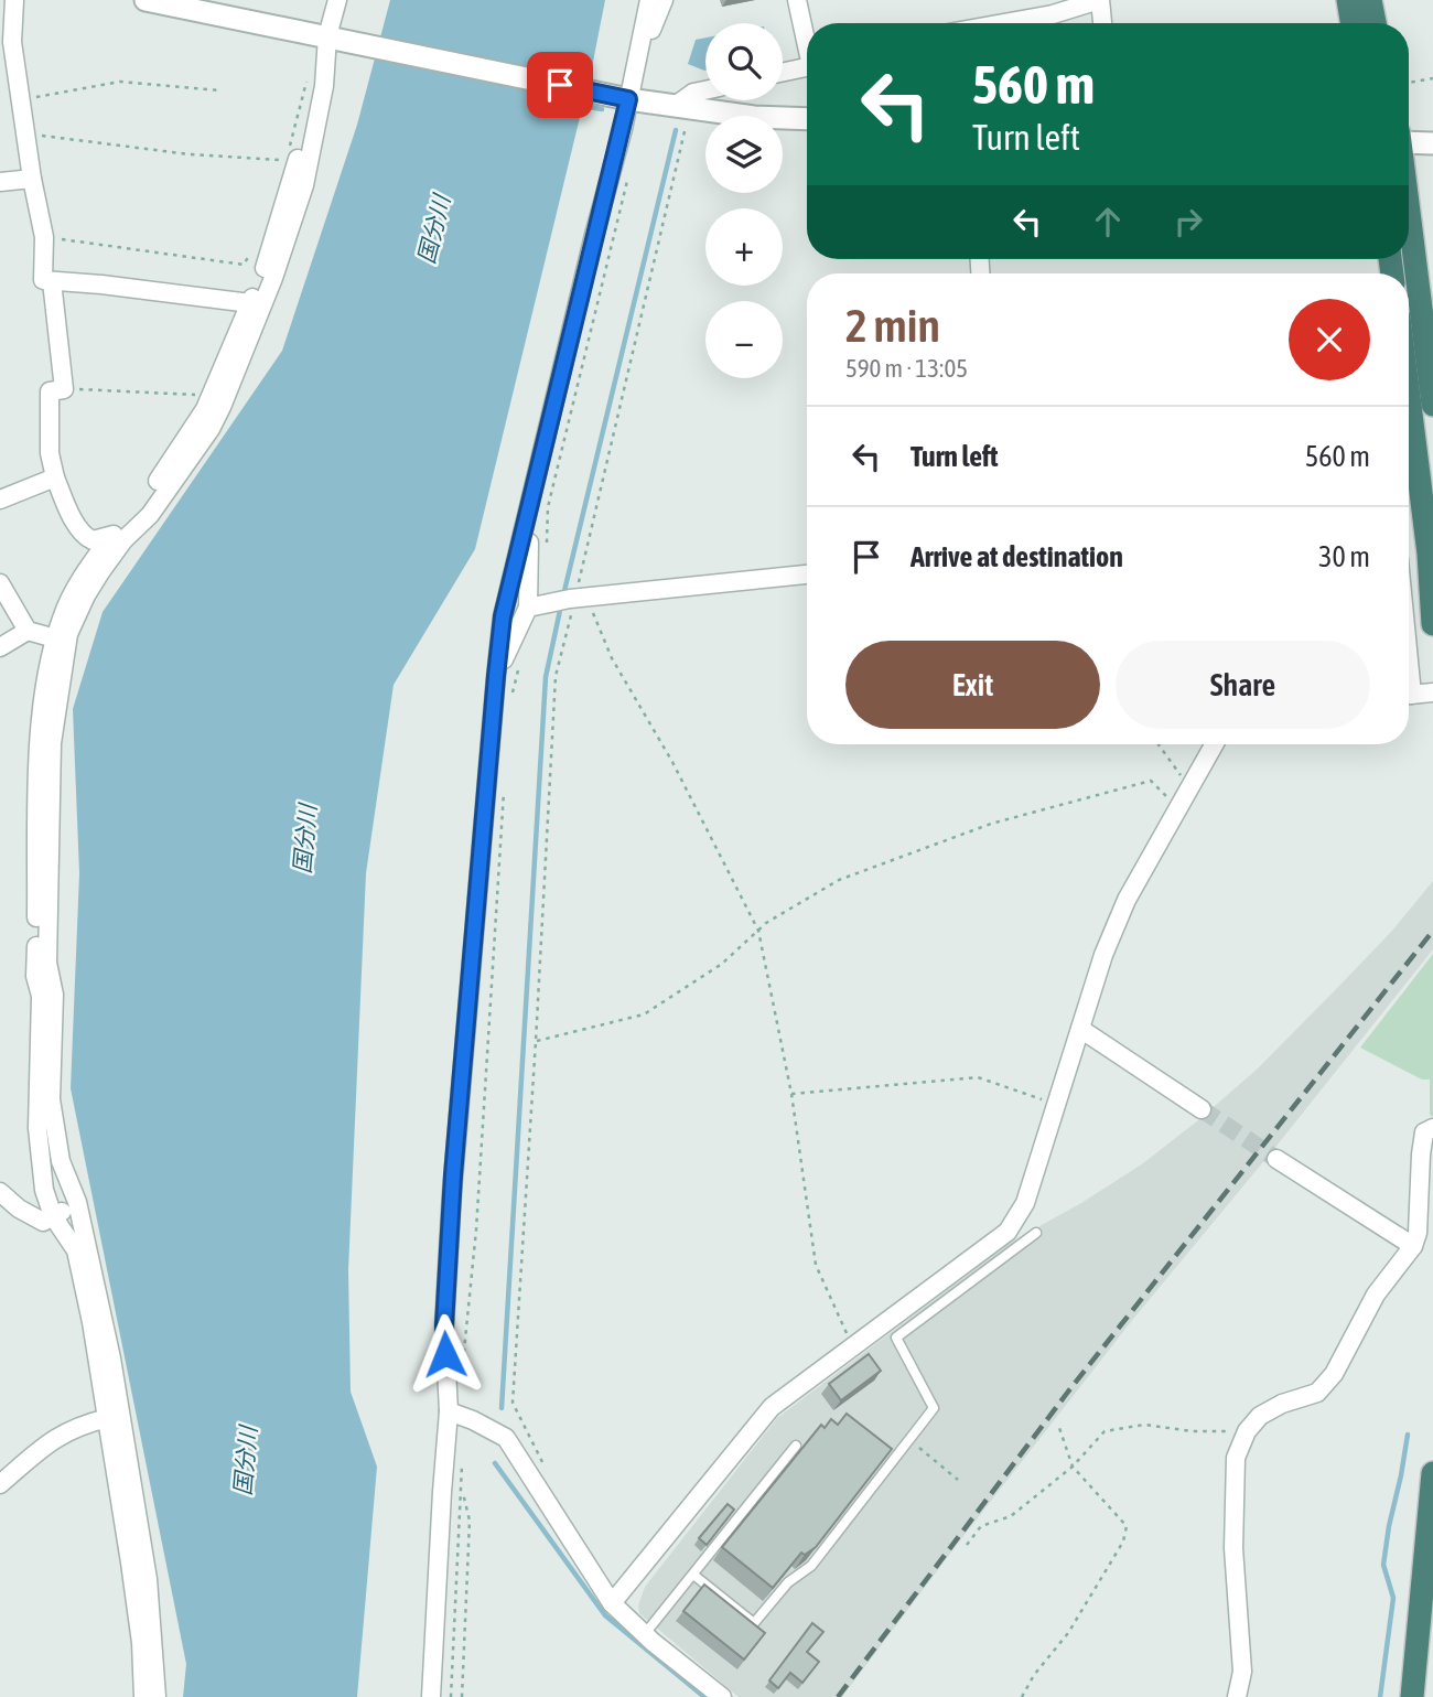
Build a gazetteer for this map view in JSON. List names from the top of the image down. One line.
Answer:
{"water":["国分川"],"page":{"map_buttons":["+","−"],"turn":["560 m","Turn left"],"heading":["2 min","590 m · 13:05"],"list":[{"name":"Turn left","value":"560 m"},{"name":"Arrive at destination","value":"30 m"}],"buttons":["Exit","Share"]}}
